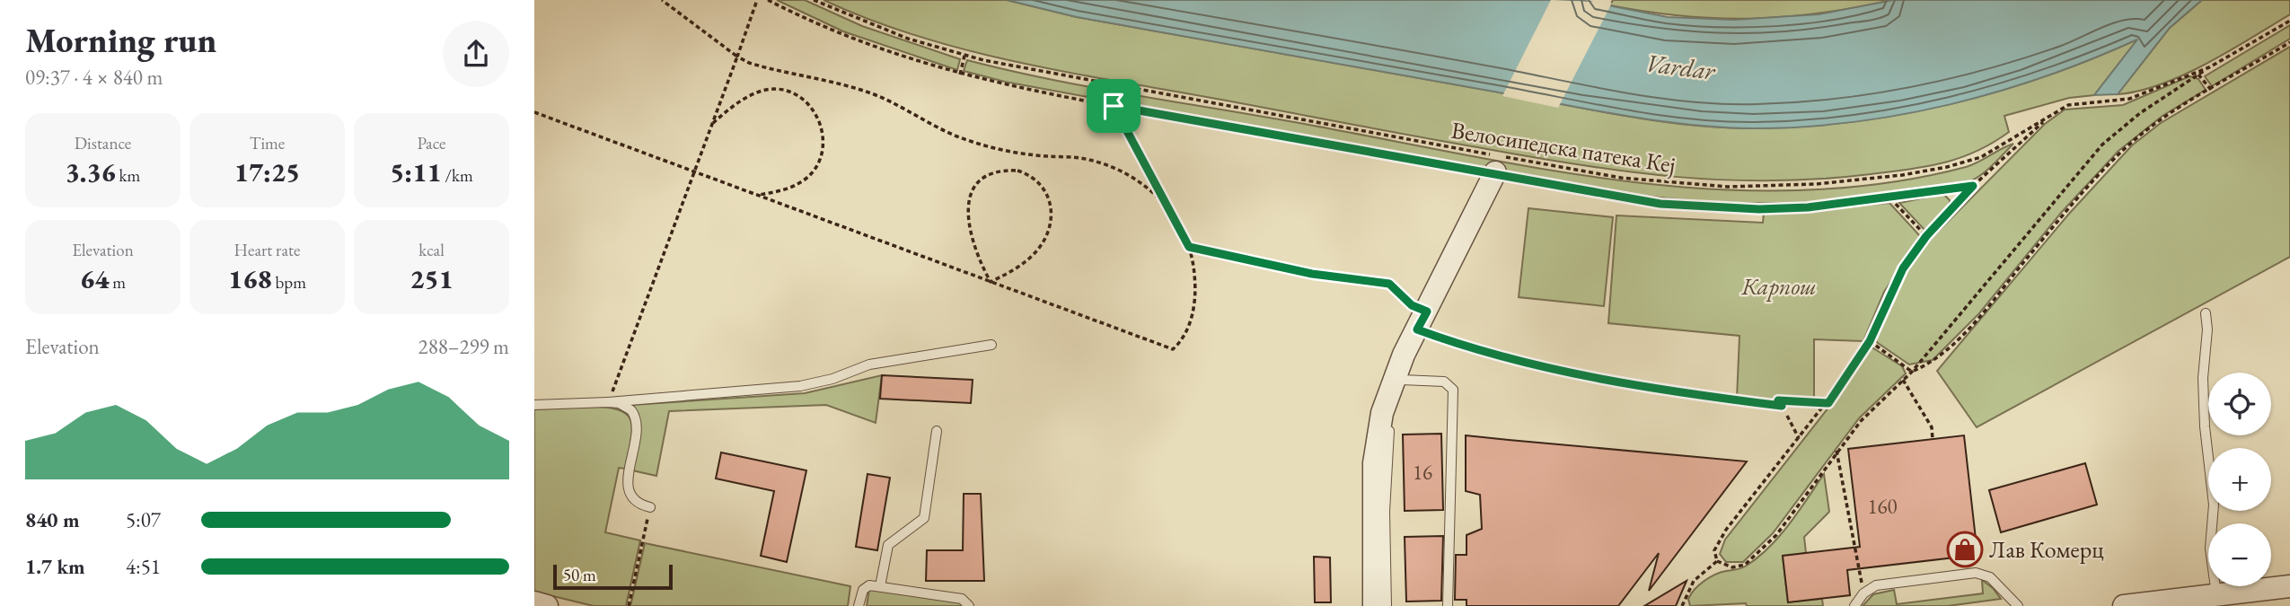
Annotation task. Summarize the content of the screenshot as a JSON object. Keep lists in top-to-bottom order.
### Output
{
  "streets": {
    "path": ["Велосипедска патека Кеј"]
  },
  "water": ["Vardar"],
  "parks": ["Карпош"],
  "places": {
    "shop": ["Лав Комерц"]
  },
  "house_numbers": ["16", "160"],
  "scale_bar": "50 m",
  "page": {
    "heading": ["Morning run", "09:37 · 4 × 840 m"],
    "stats": [
      ["Distance", "3.36 km"],
      ["Time", "17:25"],
      ["Pace", "5:11 /km"],
      ["Elevation", "64 m"],
      ["Heart rate", "168 bpm"],
      ["kcal", "251"]
    ],
    "chart": ["Elevation", "288–299 m"],
    "map_buttons": ["+", "−"],
    "list": [
      {
        "name": "840 m",
        "note": "5:07"
      },
      {
        "name": "1.7 km",
        "note": "4:51"
      }
    ],
    "scale": "50 m"
  }
}
